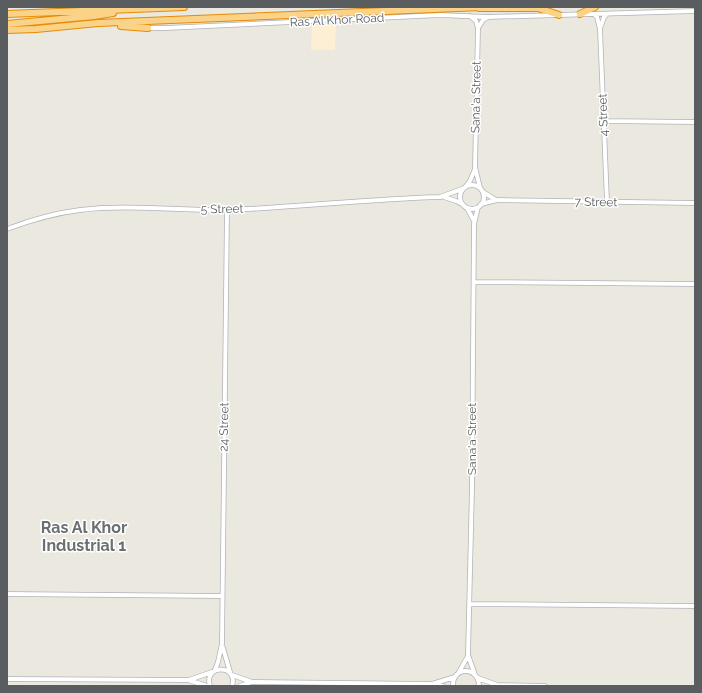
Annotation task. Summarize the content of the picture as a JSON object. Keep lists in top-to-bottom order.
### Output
{
  "streets": {
    "street": [
      "Ras Al Khor Road",
      "Sana'a Street",
      "4 Street",
      "7 Street",
      "5 Street",
      "24 Street"
    ]
  },
  "crossings": [
    ["Ras Al Khor Road", "4 Street"],
    ["Sana'a Street", "7 Street"],
    ["Sana'a Street", "5 Street"],
    ["4 Street", "7 Street"],
    ["7 Street", "5 Street"],
    ["5 Street", "24 Street"]
  ],
  "districts": ["Ras Al Khor Industrial 1"]
}
